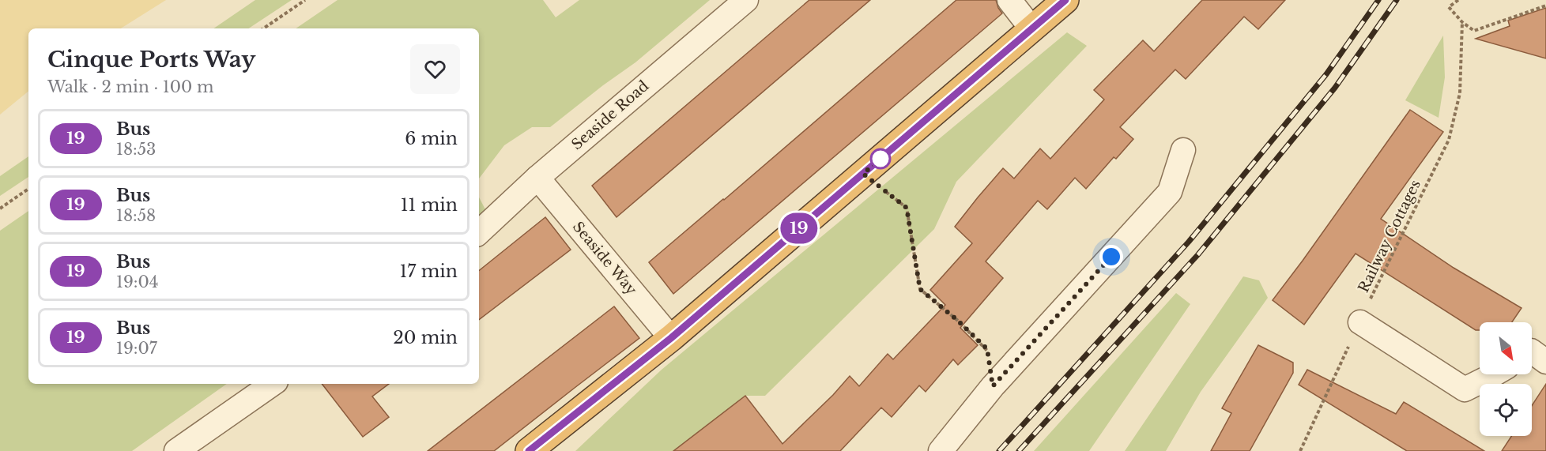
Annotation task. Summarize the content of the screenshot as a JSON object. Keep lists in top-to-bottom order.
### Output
{
  "streets": {
    "street": ["Seaside Road", "Seaside Way"],
    "path": ["Railway Cottages"]
  },
  "crossings": [
    ["Seaside Road", "Seaside Way"]
  ],
  "lines": ["bus line 19"],
  "north": "bottom right",
  "page": {
    "on_map": "19",
    "heading": ["Cinque Ports Way", "Walk · 2 min · 100 m"],
    "list": [
      {
        "mark": "19",
        "name": "Bus",
        "note": "18:53",
        "value": "6 min"
      },
      {
        "mark": "19",
        "name": "Bus",
        "note": "18:58",
        "value": "11 min"
      },
      {
        "mark": "19",
        "name": "Bus",
        "note": "19:04",
        "value": "17 min"
      },
      {
        "mark": "19",
        "name": "Bus",
        "note": "19:07",
        "value": "20 min"
      }
    ]
  }
}
